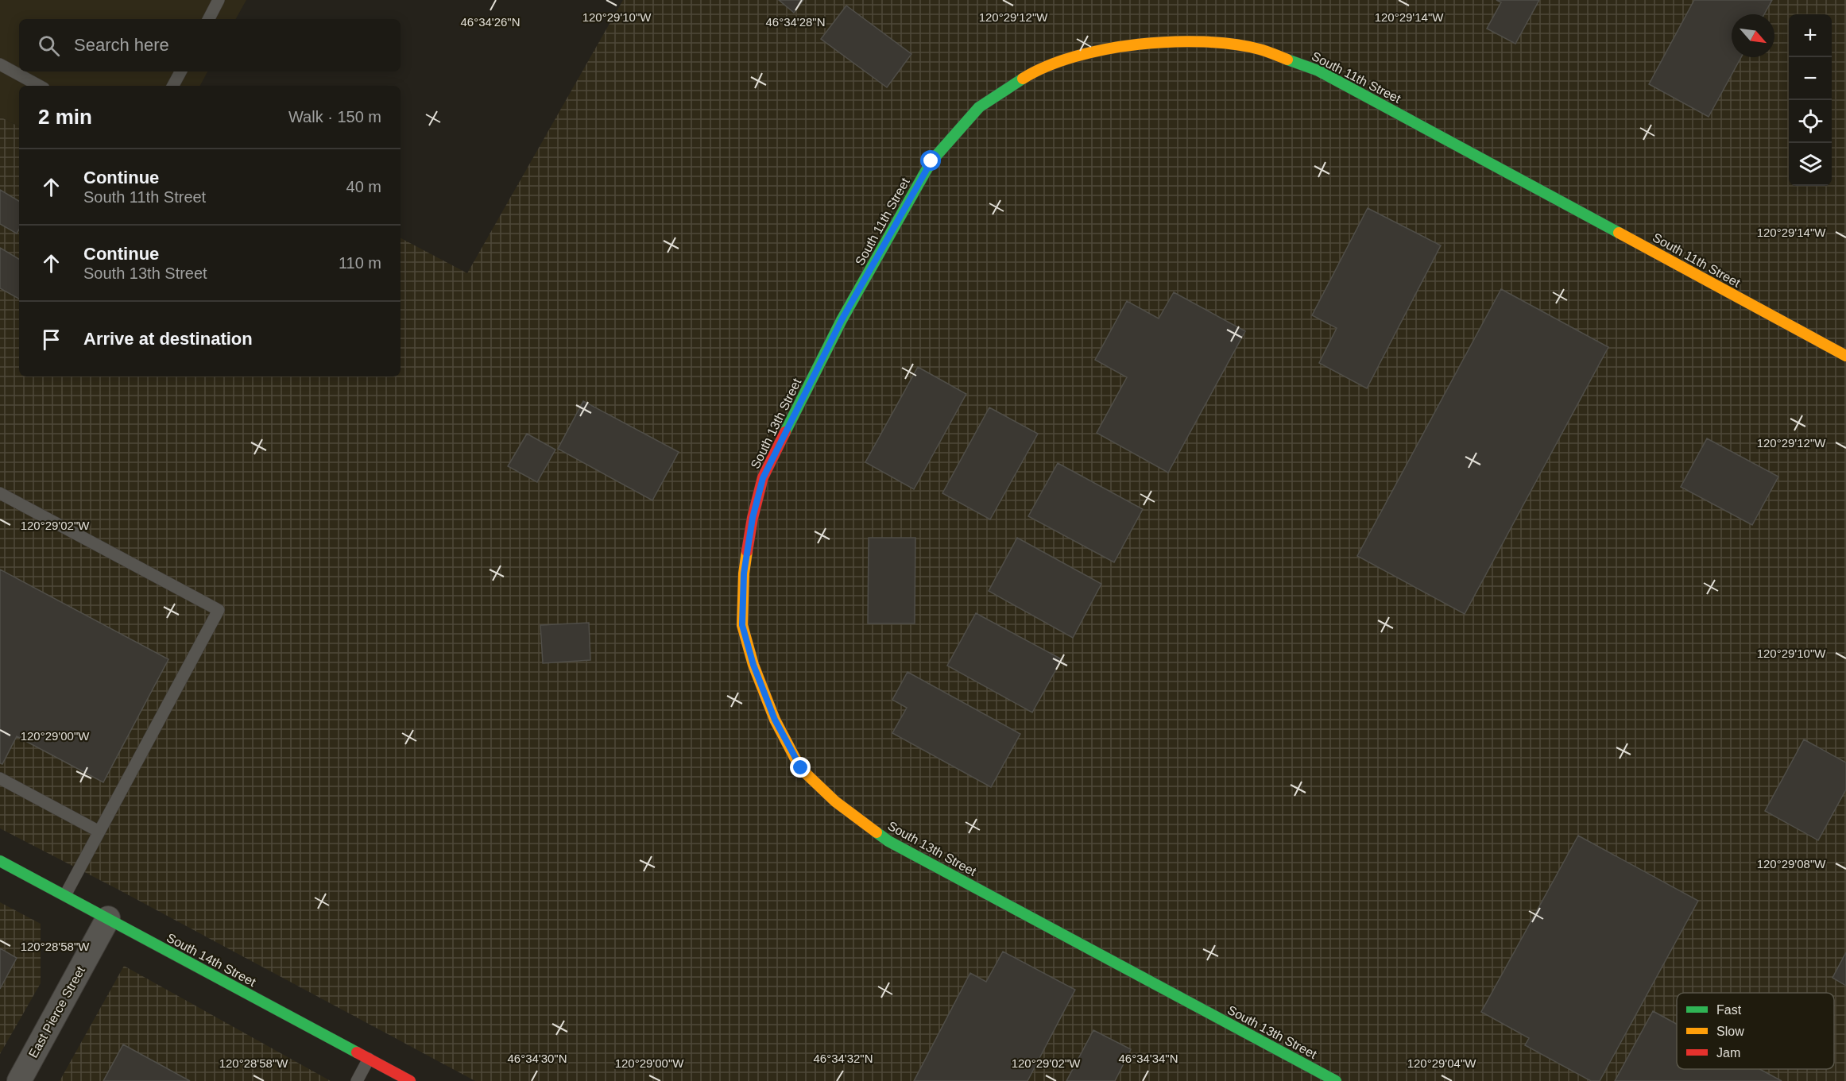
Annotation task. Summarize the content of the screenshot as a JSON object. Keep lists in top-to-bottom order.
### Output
{
  "streets": {
    "street": [
      "South 11th Street",
      "South 13th Street",
      "South 14th Street",
      "East Pierce Street"
    ]
  },
  "crossings": [
    ["South 11th Street", "South 13th Street"],
    ["South 14th Street", "East Pierce Street"]
  ],
  "legend": ["Fast", "Slow", "Jam"],
  "north": "bottom right",
  "page": {
    "map_buttons": ["+", "−"],
    "search": "Search here",
    "heading": ["2 min", "Walk · 150 m"],
    "list": [
      ["Continue", "South 11th Street", "40 m"],
      ["Continue", "South 13th Street", "110 m"],
      "Arrive at destination"
    ]
  },
  "coordinates": [
    "120°29'12\"W",
    "120°29'10\"W",
    "120°29'14\"W",
    "46°34'26\"N",
    "46°34'28\"N",
    "120°29'02\"W",
    "120°29'00\"W",
    "120°29'08\"W",
    "120°28'58\"W",
    "46°34'30\"N",
    "46°34'32\"N",
    "46°34'34\"N",
    "120°29'04\"W"
  ]
}
